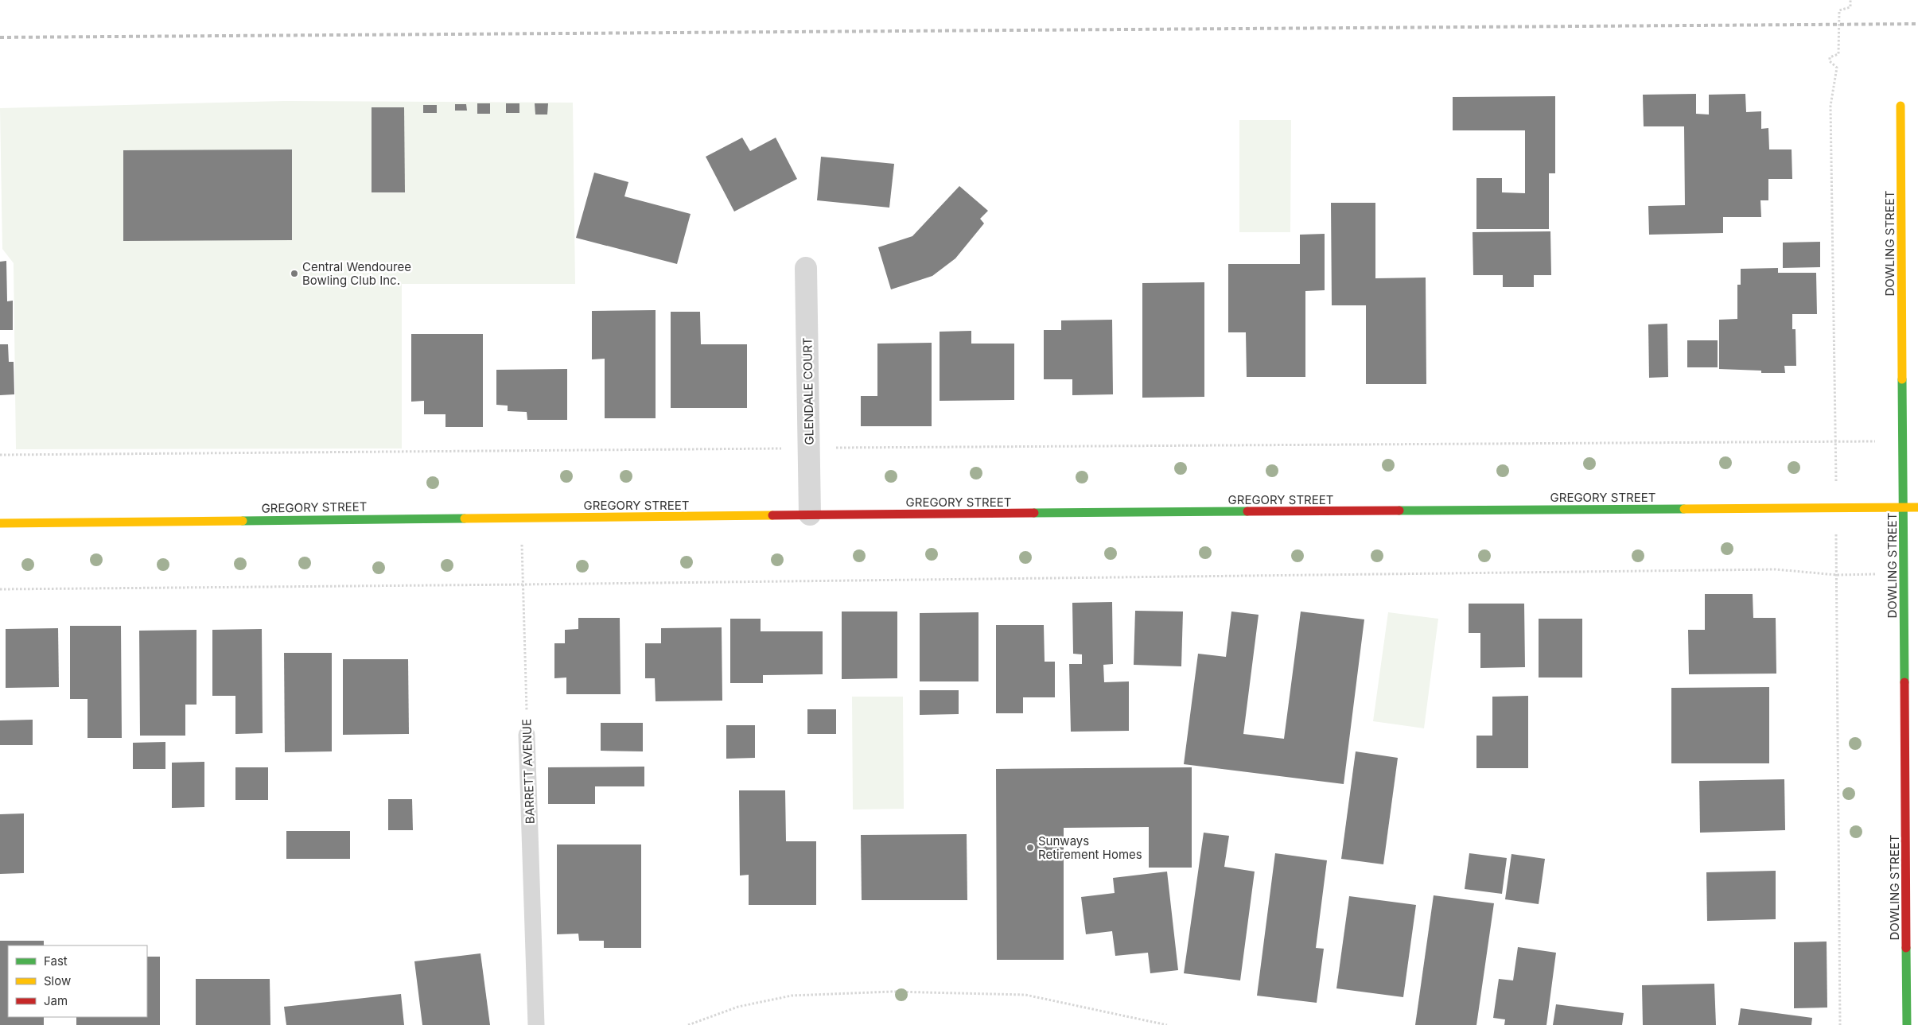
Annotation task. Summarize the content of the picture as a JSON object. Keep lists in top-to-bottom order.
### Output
{
  "streets": {
    "street": ["DOWLING STREET", "GLENDALE COURT", "GREGORY STREET"],
    "lane": ["BARRETT AVENUE"]
  },
  "crossings": [
    ["DOWLING STREET", "GREGORY STREET"],
    ["GLENDALE COURT", "GREGORY STREET"],
    ["GREGORY STREET", "BARRETT AVENUE"]
  ],
  "places": ["Central Wendouree Bowling Club Inc.", "Sunways Retirement Homes"],
  "legend": ["Fast", "Slow", "Jam"]
}
